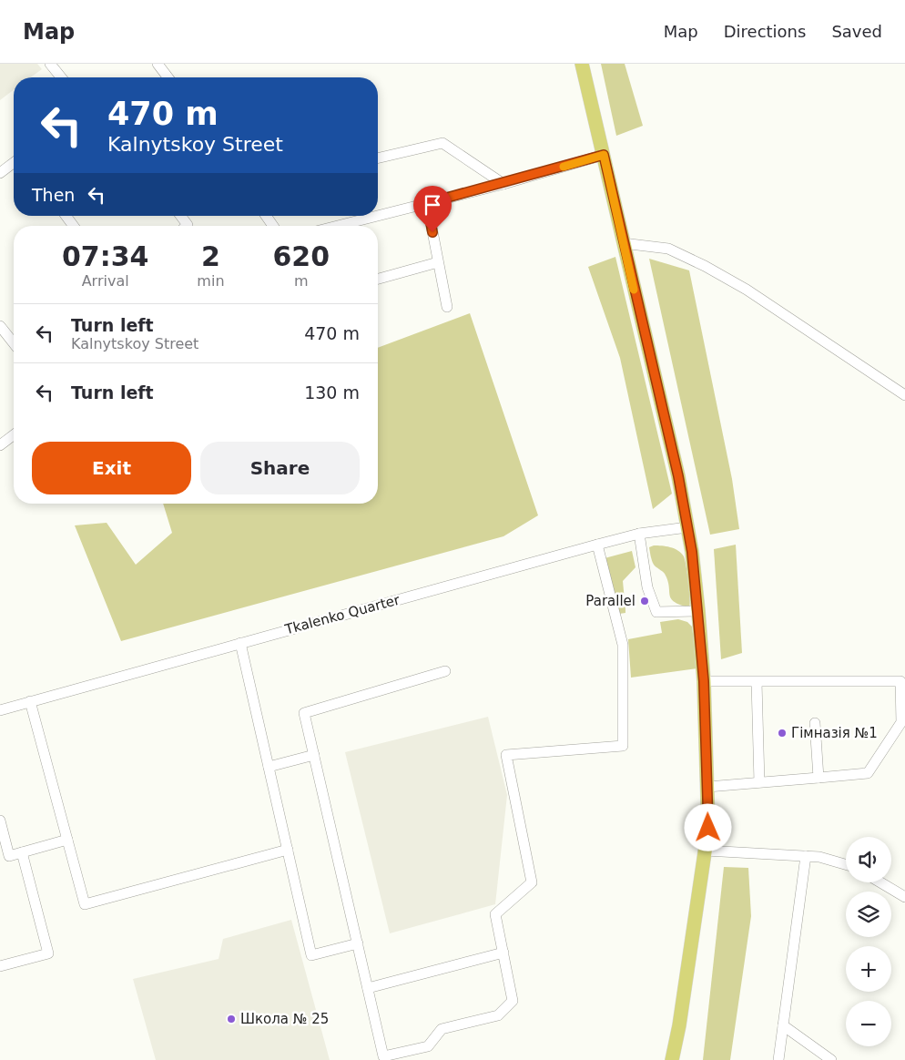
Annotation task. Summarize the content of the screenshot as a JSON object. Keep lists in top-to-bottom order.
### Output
{
  "streets": {
    "street": ["Tkalenko Quarter"]
  },
  "places": ["Parallel", "Гімназія №1", "Школа № 25"],
  "page": {
    "header": "Map",
    "nav": ["Map", "Directions", "Saved"],
    "turn": ["470 m", "Kalnytskoy Street"],
    "then": "Then",
    "eta": [
      "07:34",
      "Arrival",
      "2",
      "min",
      "620",
      "m"
    ],
    "list": [
      {
        "name": "Turn left",
        "note": "Kalnytskoy Street",
        "value": "470 m"
      },
      {
        "name": "Turn left",
        "value": "130 m"
      }
    ],
    "buttons": ["Exit", "Share"],
    "map_buttons": ["+", "−"]
  }
}
